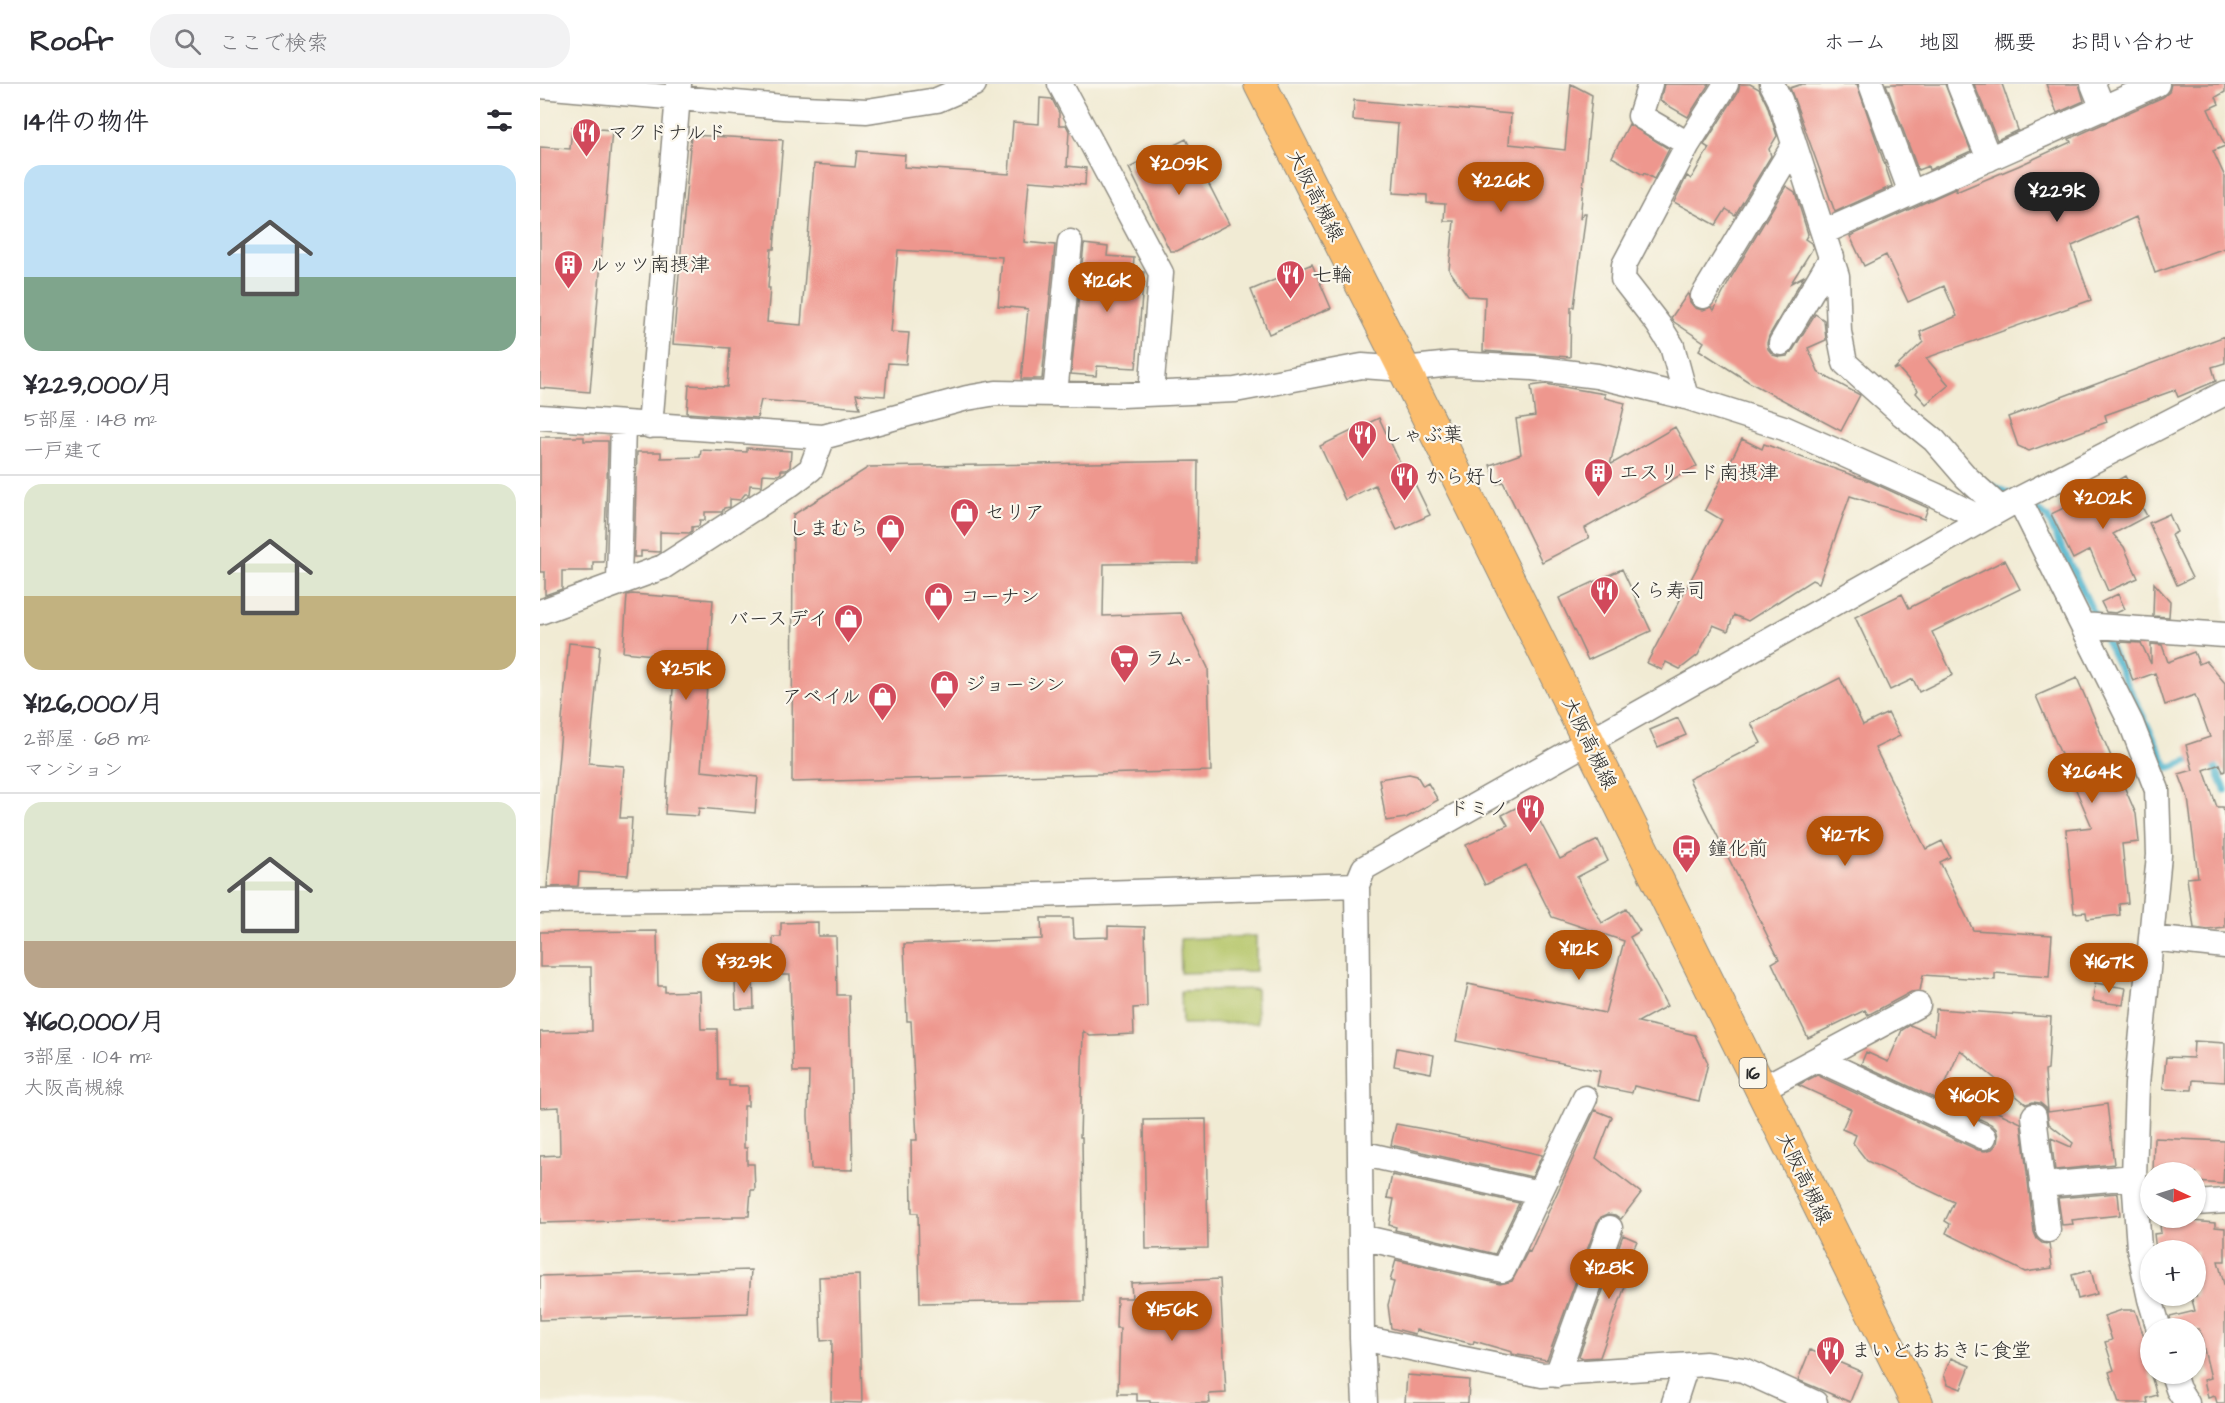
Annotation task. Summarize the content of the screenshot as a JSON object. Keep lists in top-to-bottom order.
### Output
{
  "streets": {
    "main road": ["大阪高槻線", "16"]
  },
  "places": {
    "restaurant": [
      "マクドナルド",
      "七輪",
      "しゃぶ葉",
      "から好し",
      "くら寿司",
      "ドミノ",
      "まいどおおきに食堂"
    ],
    "building": ["ルッツ南摂津", "エスリード南摂津"],
    "shop": [
      "セリア",
      "しまむら",
      "コーナン",
      "バースデイ",
      "ジョーシン",
      "アベイル"
    ],
    "supermarket": ["ラム−"],
    "bus stop": ["鐘化前"]
  },
  "north": "right",
  "page": {
    "header": "Roofr",
    "search": "ここで検索",
    "nav": [
      "ホーム",
      "地図",
      "概要",
      "お問い合わせ"
    ],
    "heading": "14件の物件",
    "price": [
      "¥209K",
      "¥226K",
      "¥229K",
      "¥126K",
      "¥202K",
      "¥251K",
      "¥264K",
      "¥127K",
      "¥112K",
      "¥329K",
      "¥167K",
      "¥160K",
      "¥128K",
      "¥156K"
    ],
    "list": [
      {
        "name": "¥229,000/月",
        "note": "5部屋 · 148 m² · 一戸建て"
      },
      {
        "name": "¥126,000/月",
        "note": "2部屋 · 68 m² · マンション"
      },
      {
        "name": "¥160,000/月",
        "note": "3部屋 · 104 m² · 大阪高槻線"
      }
    ],
    "map_buttons": ["+", "−"]
  }
}
